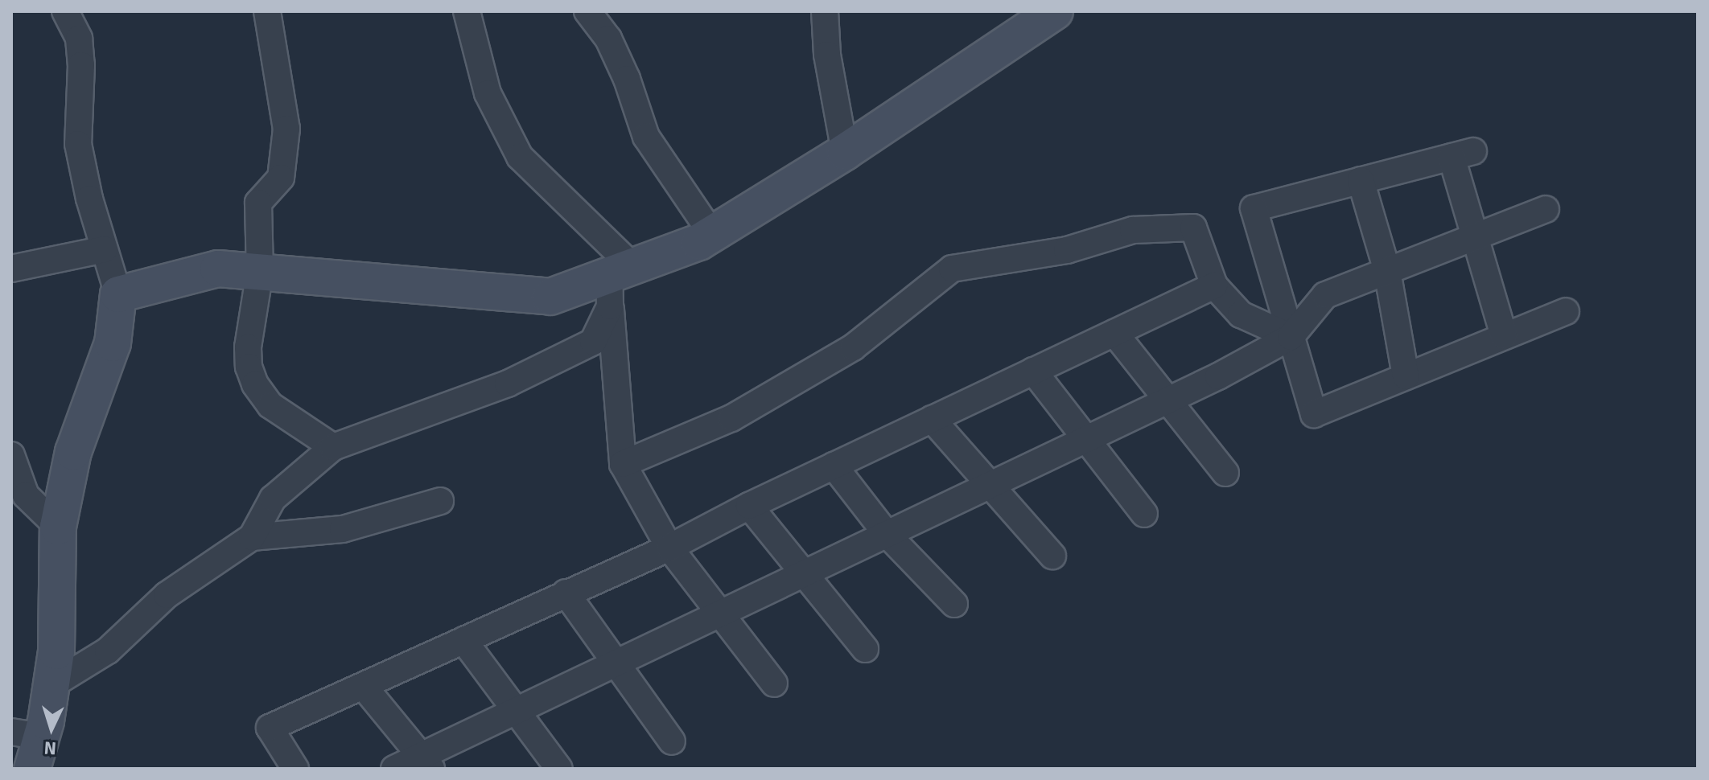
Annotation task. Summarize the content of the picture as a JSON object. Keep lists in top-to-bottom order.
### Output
{
  "north": "bottom"
}
